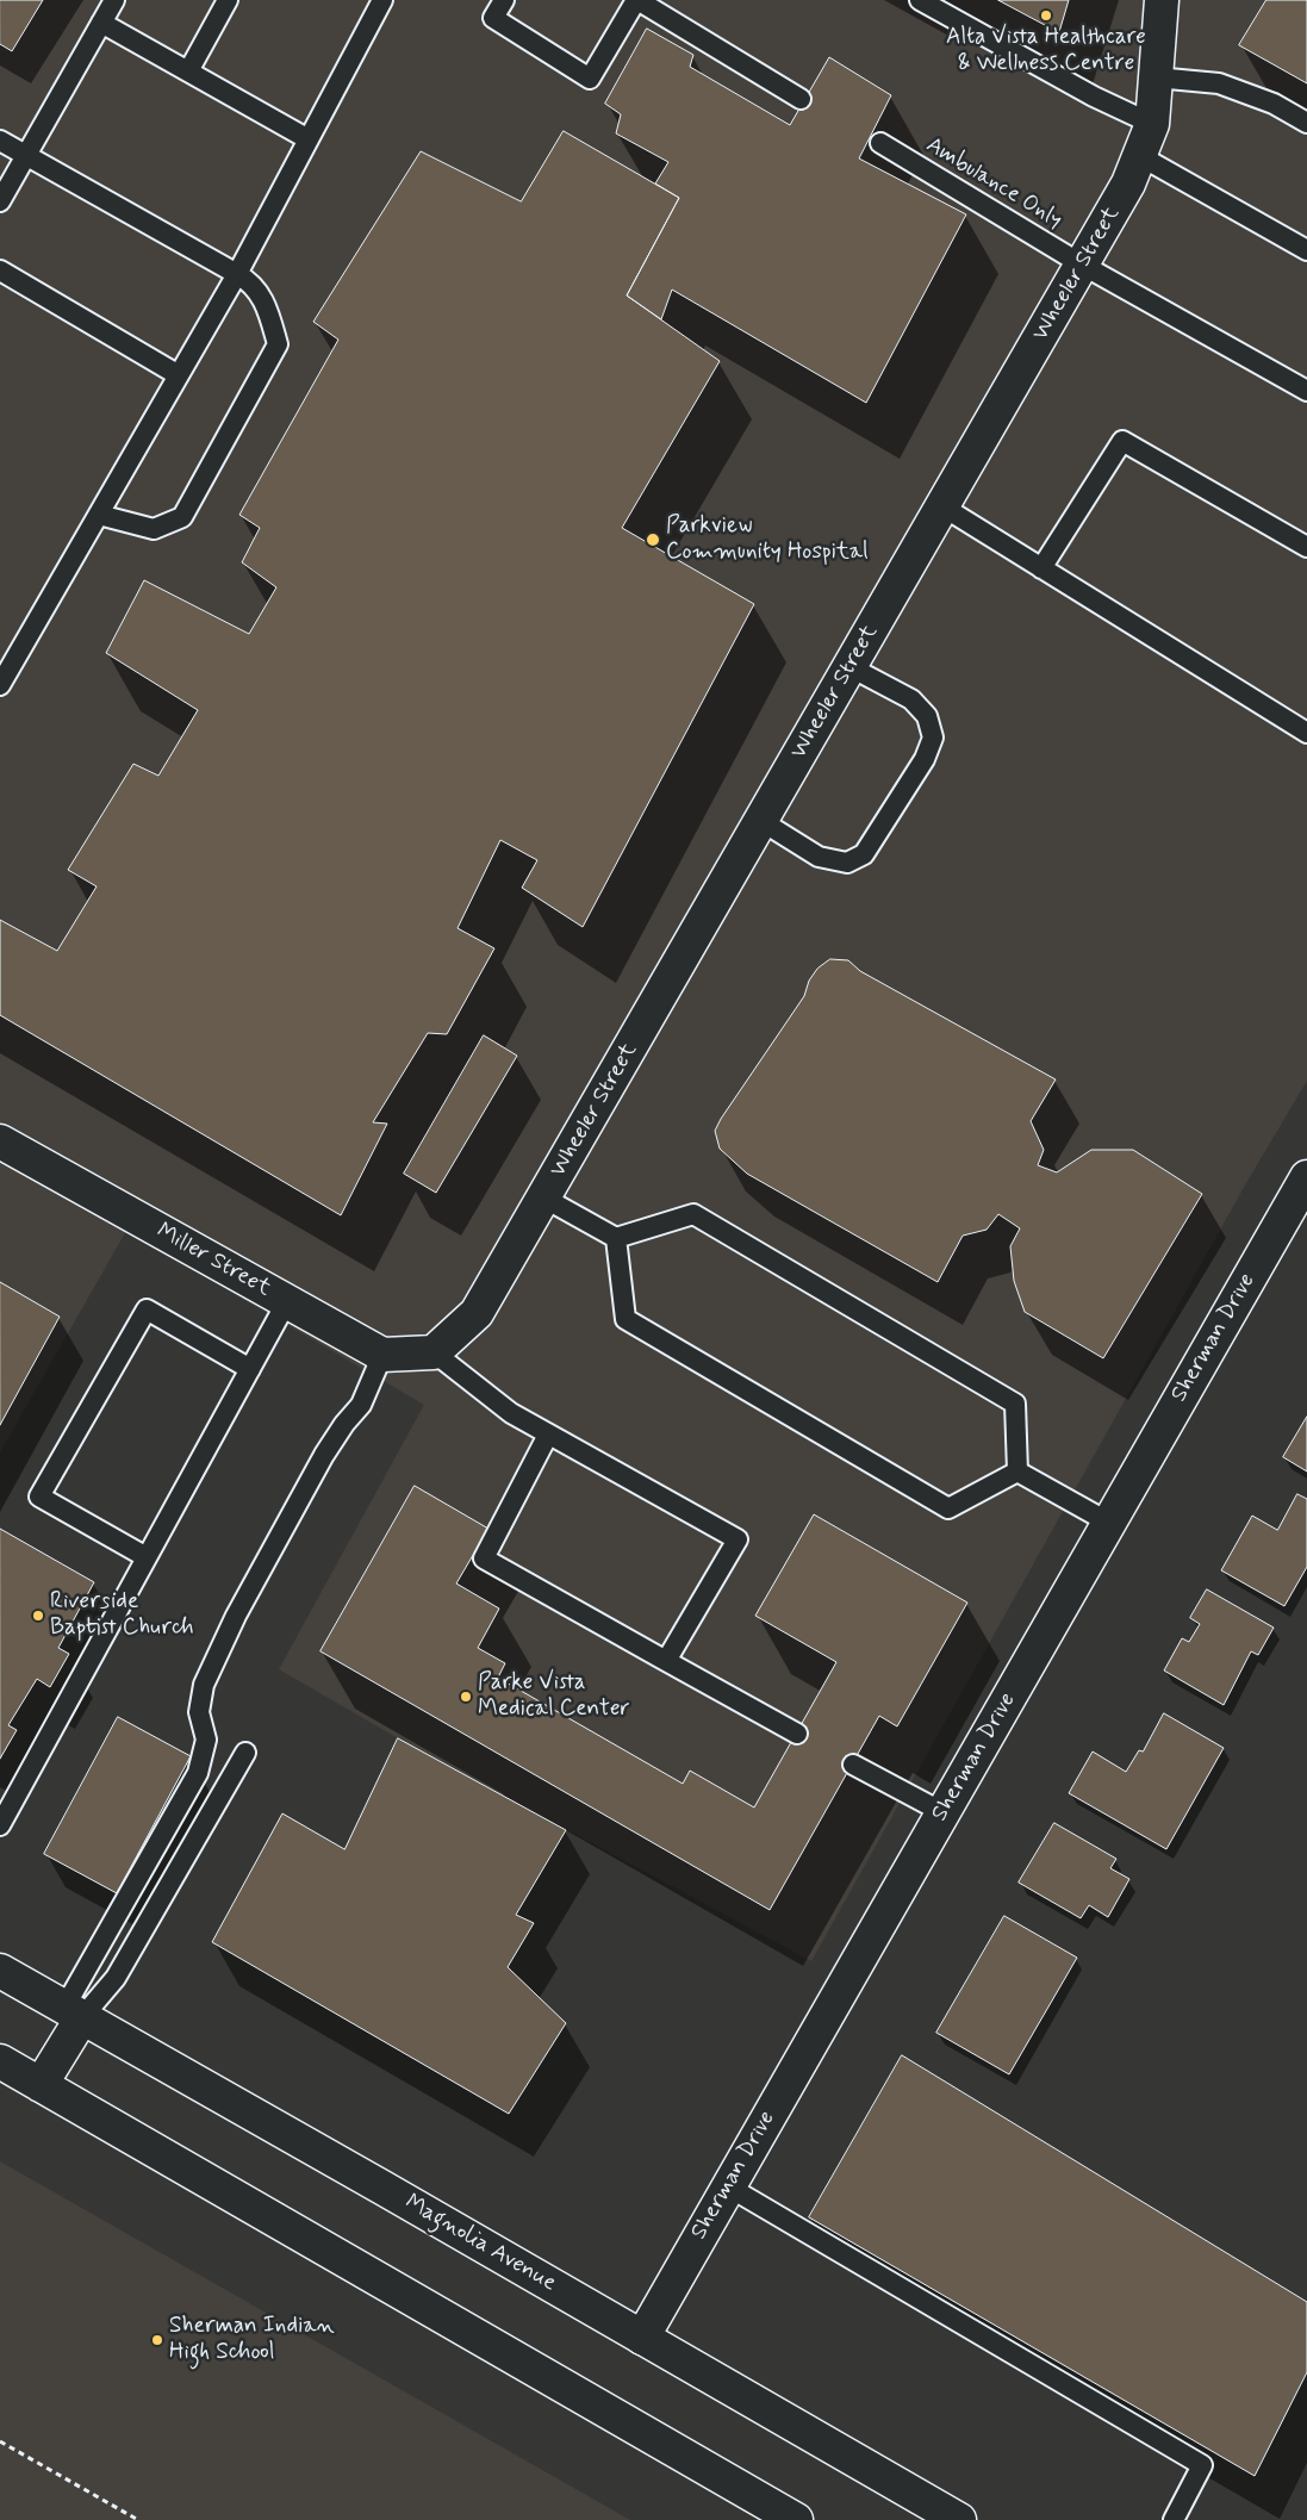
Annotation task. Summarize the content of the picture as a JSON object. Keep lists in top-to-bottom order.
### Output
{
  "streets": {
    "street": [
      "Wheeler Street",
      "Miller Street",
      "Sherman Drive",
      "Magnolia Avenue"
    ],
    "lane": ["Ambulance Only"]
  },
  "crossings": [
    ["Ambulance Only", "Wheeler Street"],
    ["Sherman Drive", "Magnolia Avenue"]
  ],
  "places": [
    "Alta Vista Healthcare & Wellness Centre",
    "Parkview Community Hospital",
    "Riverside Baptist Church",
    "Parke Vista Medical Center",
    "Sherman Indian High School"
  ]
}
